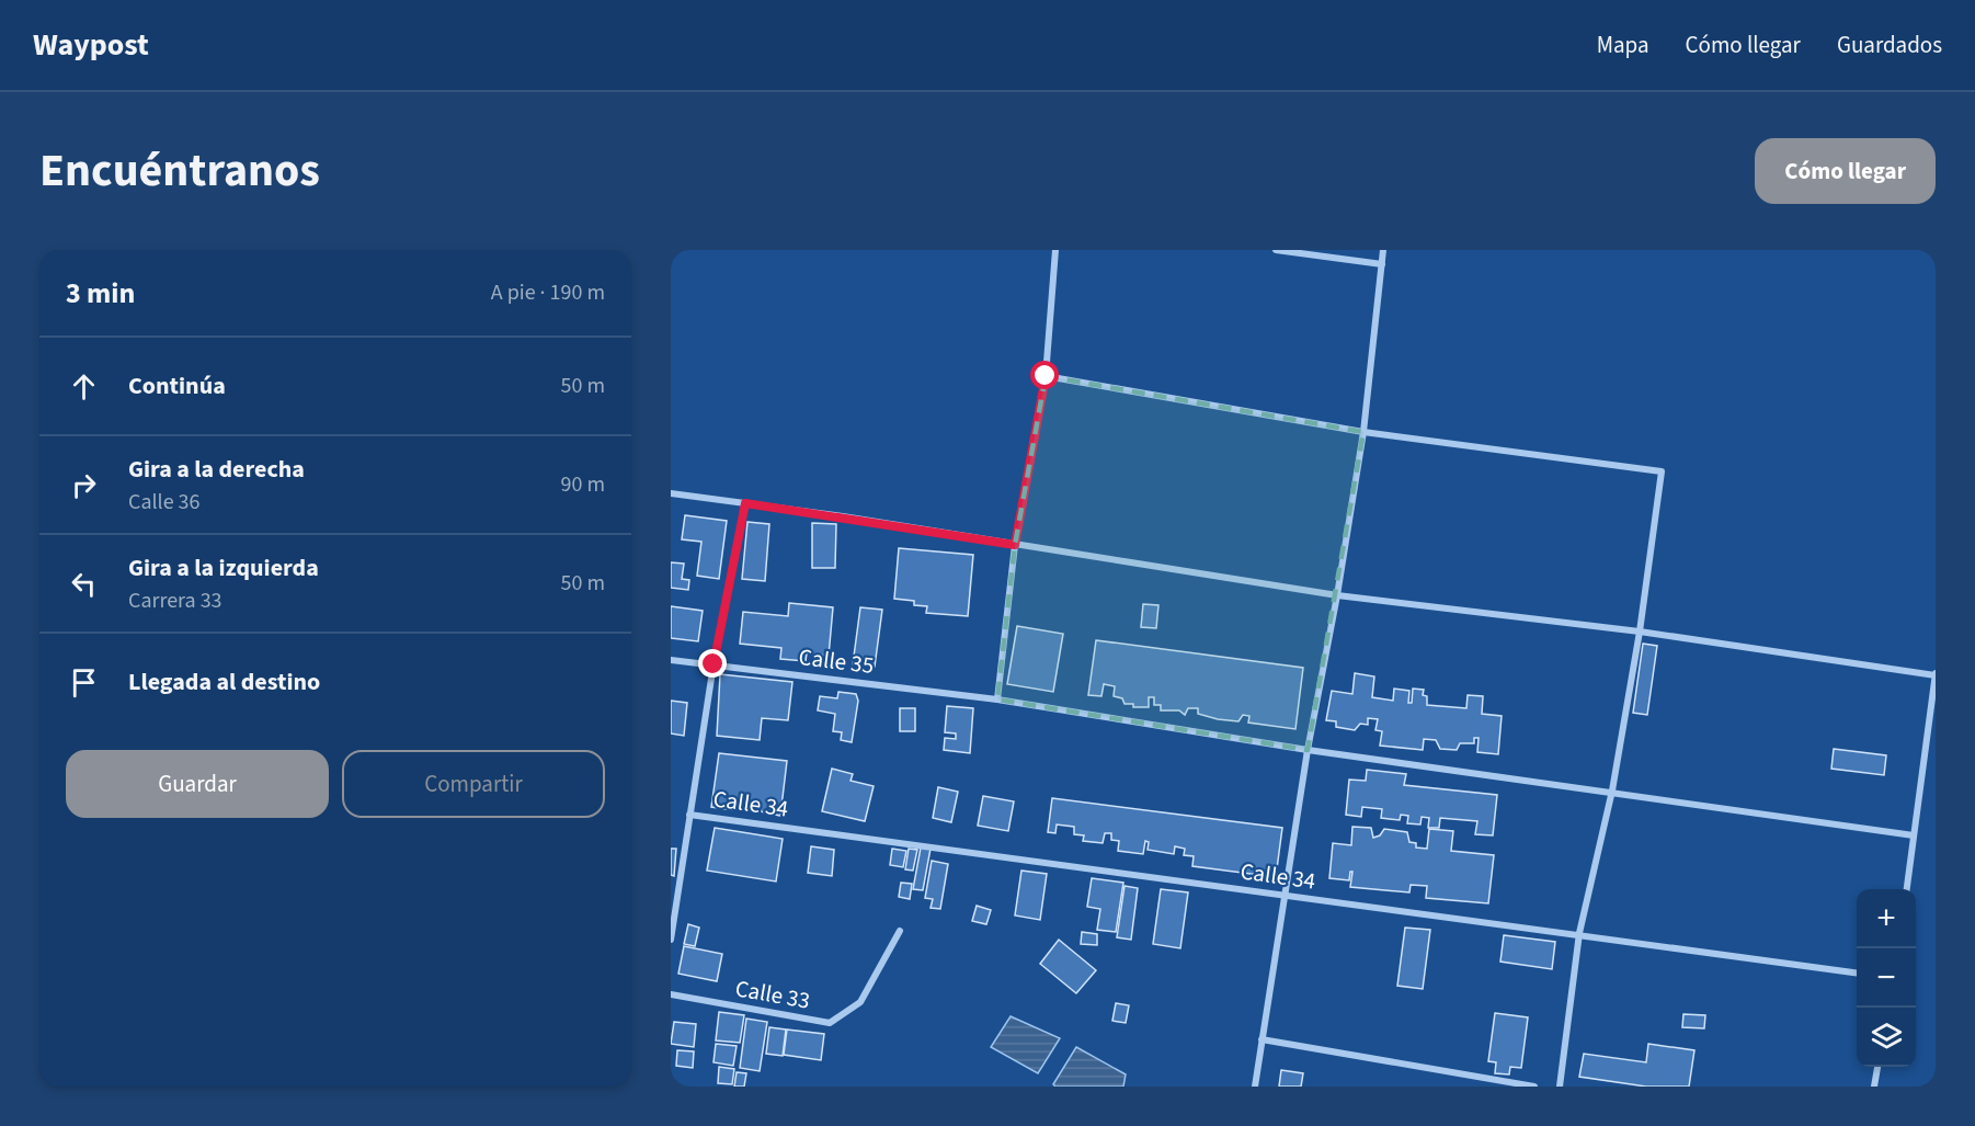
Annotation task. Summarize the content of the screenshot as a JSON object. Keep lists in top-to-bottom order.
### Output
{
  "streets": {
    "street": ["Calle 35", "Calle 34", "Calle 33"]
  },
  "page": {
    "header": "Waypost",
    "nav": ["Mapa", "Cómo llegar", "Guardados"],
    "title": "Encuéntranos",
    "buttons": [
      "Cómo llegar",
      ["Guardar", "Compartir"]
    ],
    "heading": ["3 min", "A pie · 190 m"],
    "list": [
      ["Continúa", "50 m"],
      ["Gira a la derecha", "Calle 36", "90 m"],
      ["Gira a la izquierda", "Carrera 33", "50 m"],
      "Llegada al destino"
    ],
    "map_buttons": ["+", "−"]
  }
}
